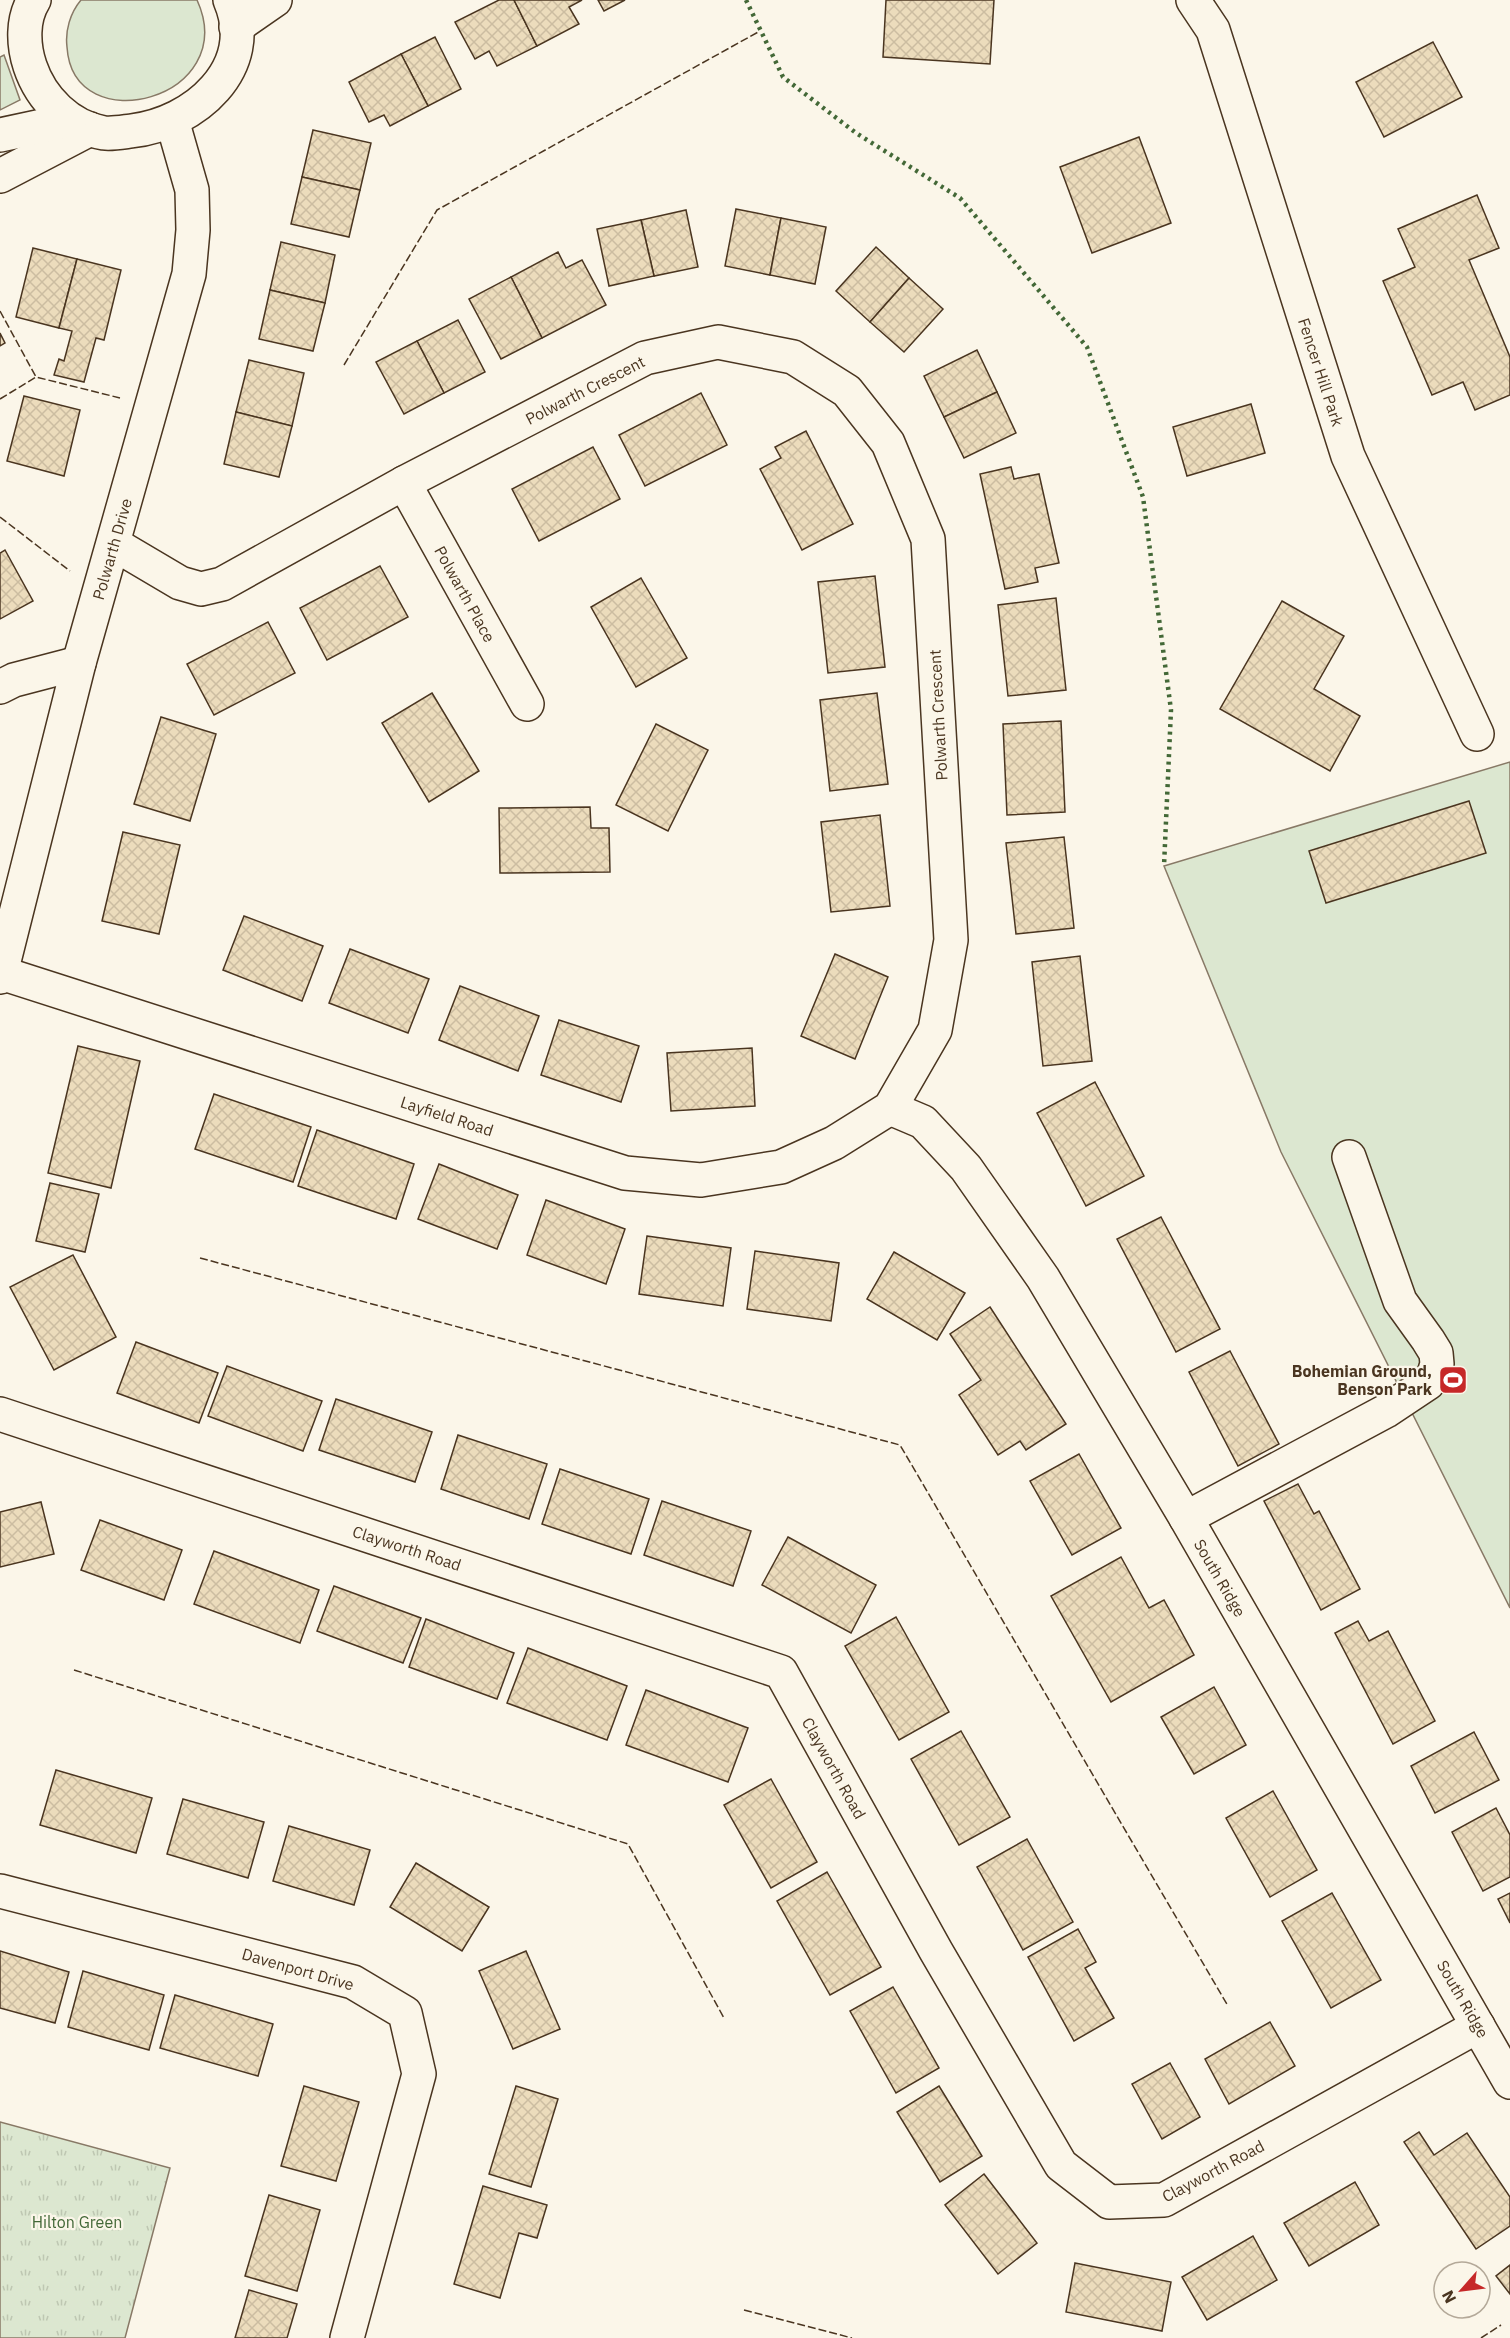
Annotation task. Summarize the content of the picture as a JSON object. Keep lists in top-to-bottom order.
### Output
{
  "streets": {
    "street": [
      "Fencer Hill Park",
      "Polwarth Crescent",
      "Polwarth Drive",
      "Polwarth Place",
      "Layfield Road",
      "Clayworth Road",
      "South Ridge",
      "Davenport Drive"
    ]
  },
  "crossings": [
    ["Polwarth Crescent", "Polwarth Drive"],
    ["Polwarth Crescent", "Polwarth Place"],
    ["Polwarth Crescent", "Layfield Road"],
    ["Polwarth Crescent", "South Ridge"],
    ["Polwarth Drive", "Layfield Road"],
    ["Layfield Road", "South Ridge"],
    ["Clayworth Road", "South Ridge"]
  ],
  "parks": ["Hilton Green"],
  "places": {
    "sports": ["Bohemian Ground, Benson Park"]
  },
  "north": "bottom left"
}
